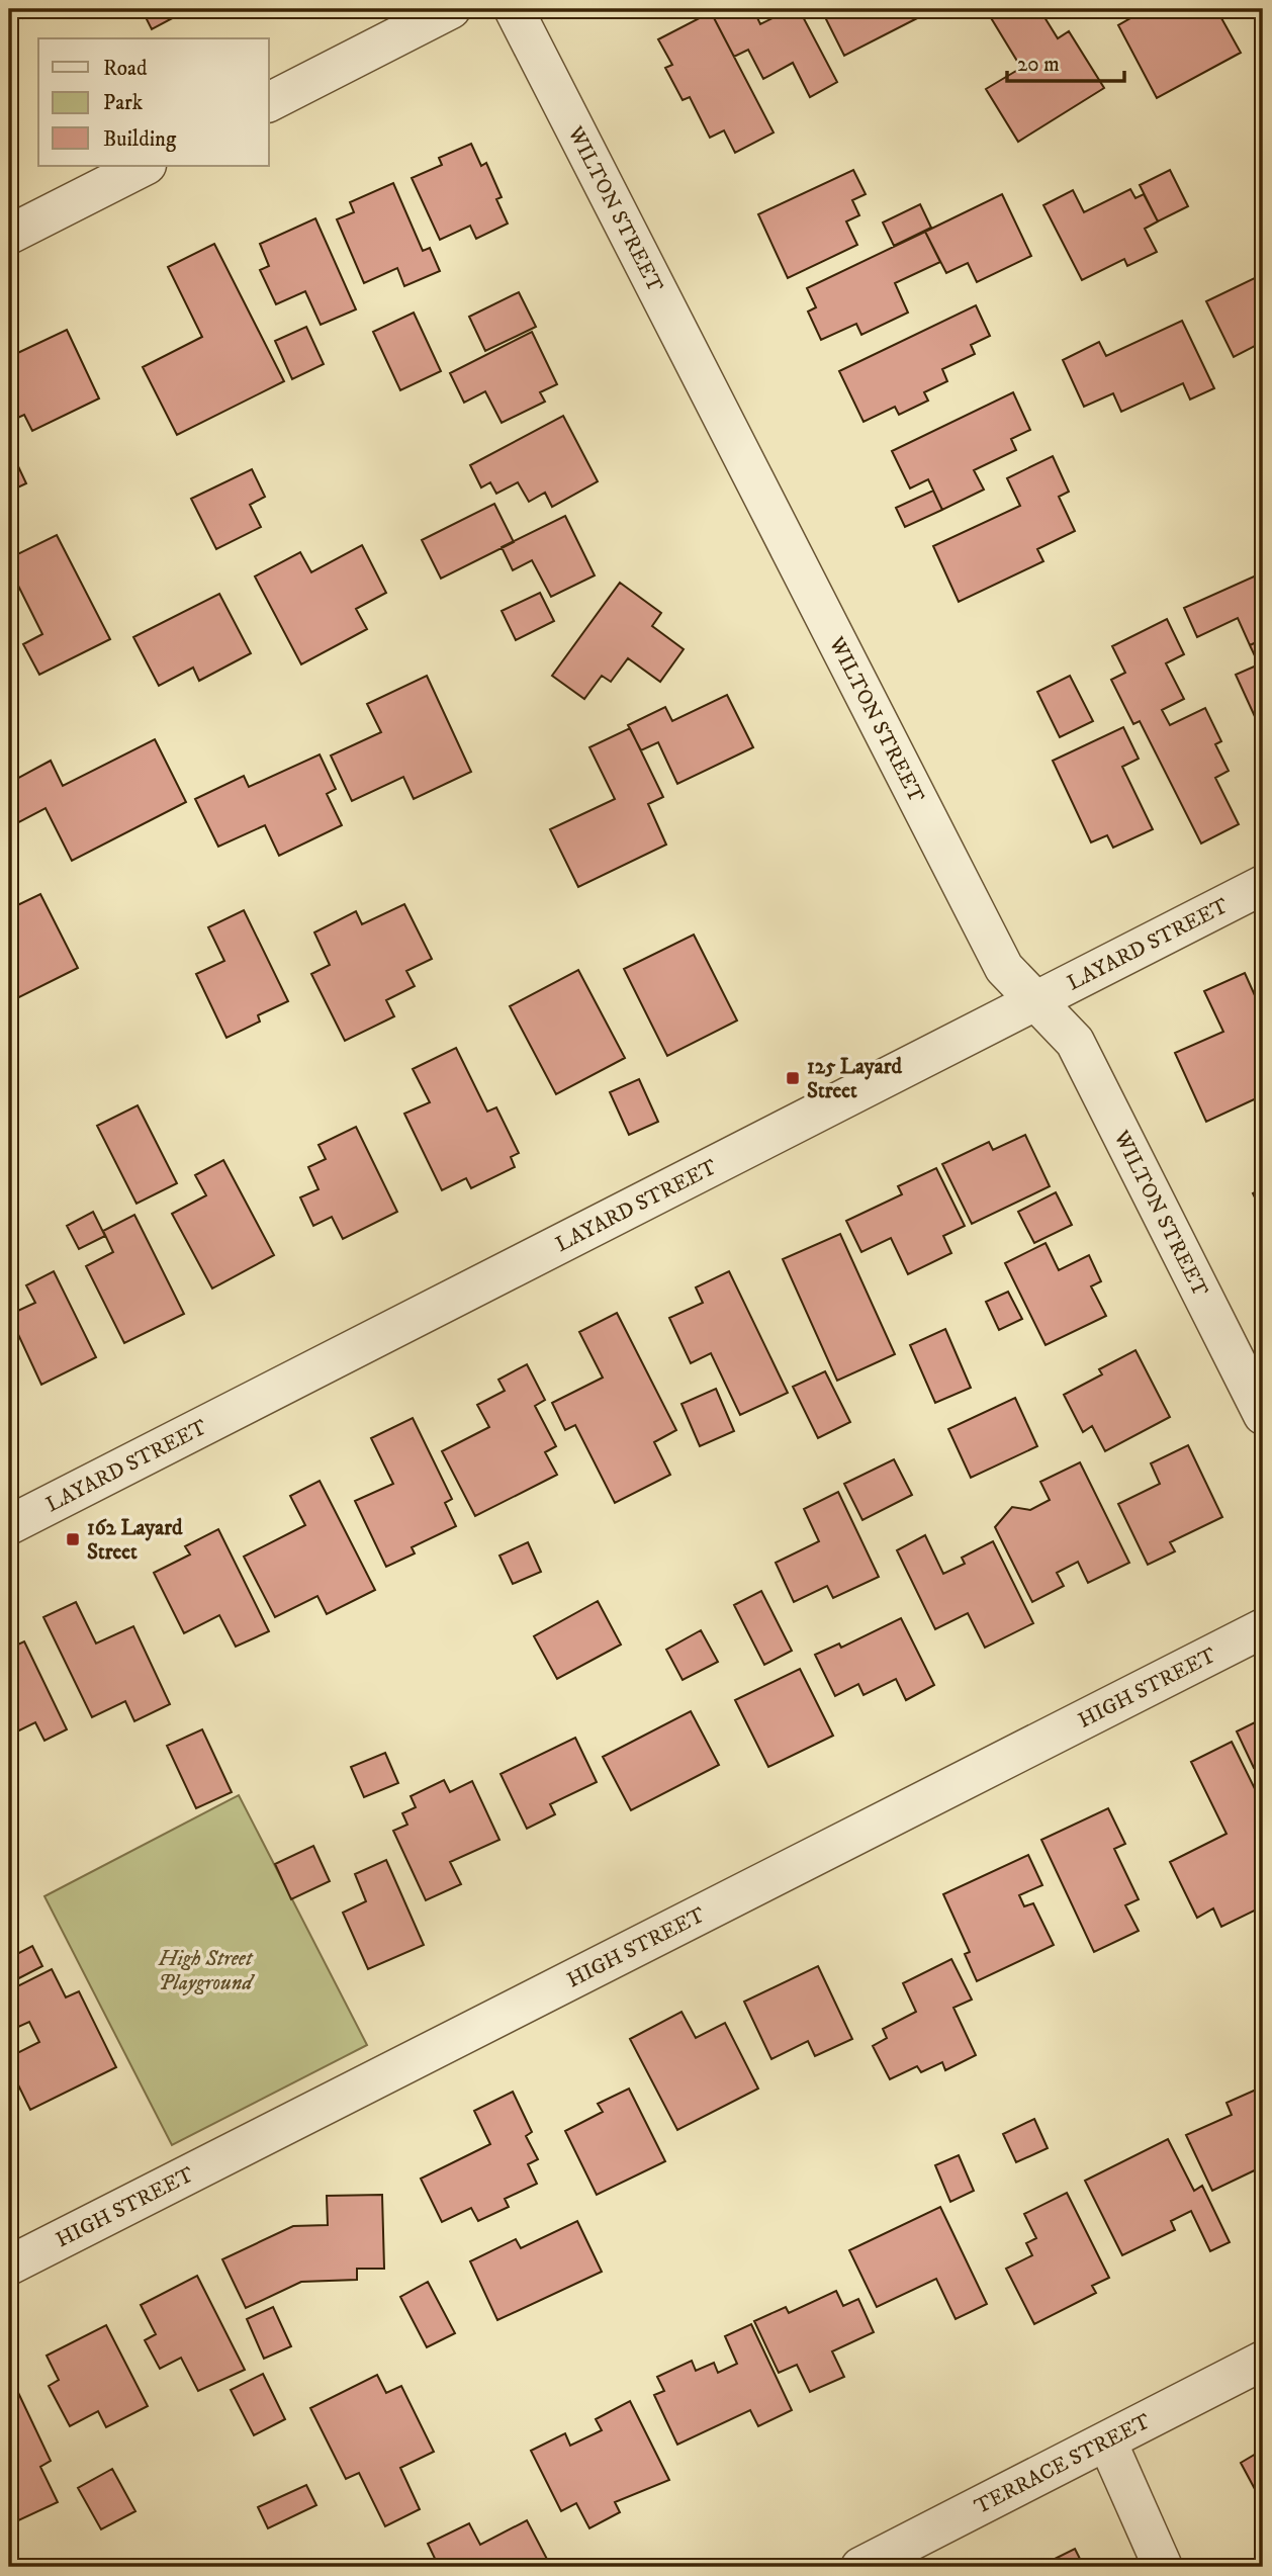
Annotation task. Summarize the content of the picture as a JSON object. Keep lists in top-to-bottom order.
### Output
{
  "streets": {
    "street": [
      "WILTON STREET",
      "LAYARD STREET",
      "HIGH STREET",
      "TERRACE STREET"
    ]
  },
  "crossings": [
    ["WILTON STREET", "LAYARD STREET"]
  ],
  "parks": ["High Street Playground"],
  "places": {
    "transit": ["125 Layard Street", "162 Layard Street"]
  },
  "legend": ["Road", "Park", "Building"],
  "scale_bar": "20 m"
}
